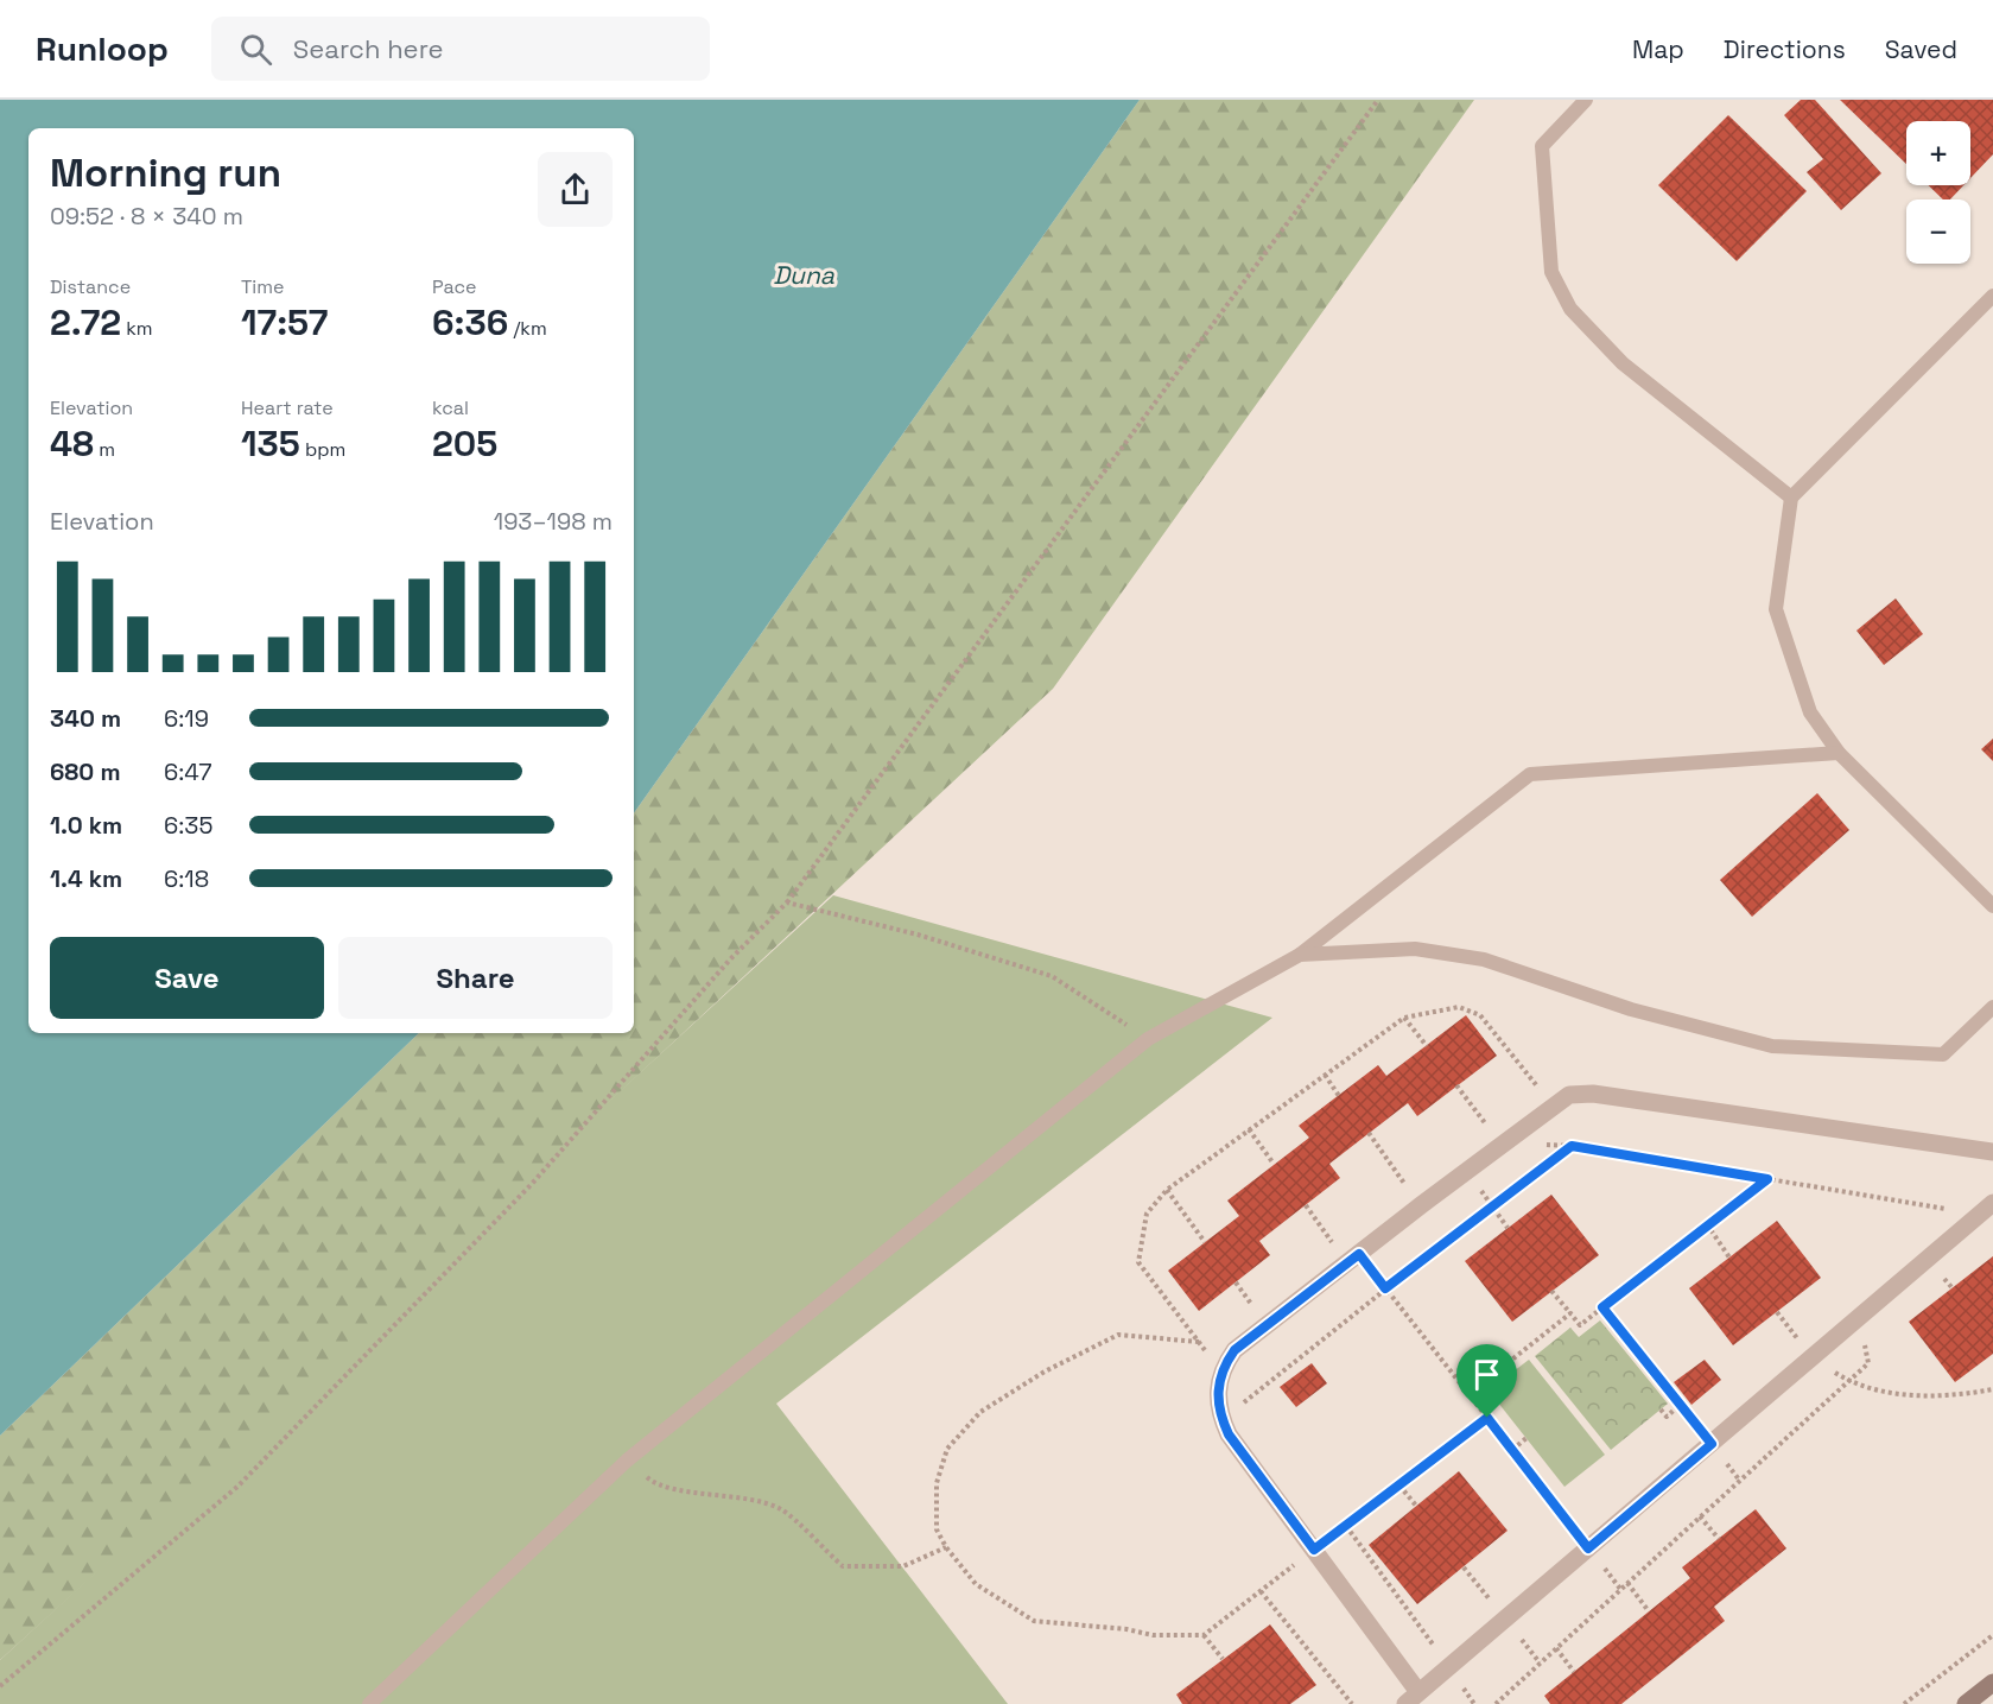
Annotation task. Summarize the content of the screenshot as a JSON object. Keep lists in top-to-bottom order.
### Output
{
  "water": ["Duna"],
  "page": {
    "header": "Runloop",
    "search": "Search here",
    "nav": ["Map", "Directions", "Saved"],
    "map_buttons": ["+", "−"],
    "heading": ["Morning run", "09:52 · 8 × 340 m"],
    "stats": [
      ["Distance", "2.72 km"],
      ["Time", "17:57"],
      ["Pace", "6:36 /km"],
      ["Elevation", "48 m"],
      ["Heart rate", "135 bpm"],
      ["kcal", "205"]
    ],
    "chart": ["Elevation", "193–198 m"],
    "list": [
      {
        "name": "340 m",
        "note": "6:19"
      },
      {
        "name": "680 m",
        "note": "6:47"
      },
      {
        "name": "1.0 km",
        "note": "6:35"
      },
      {
        "name": "1.4 km",
        "note": "6:18"
      }
    ],
    "buttons": ["Save", "Share"]
  }
}
